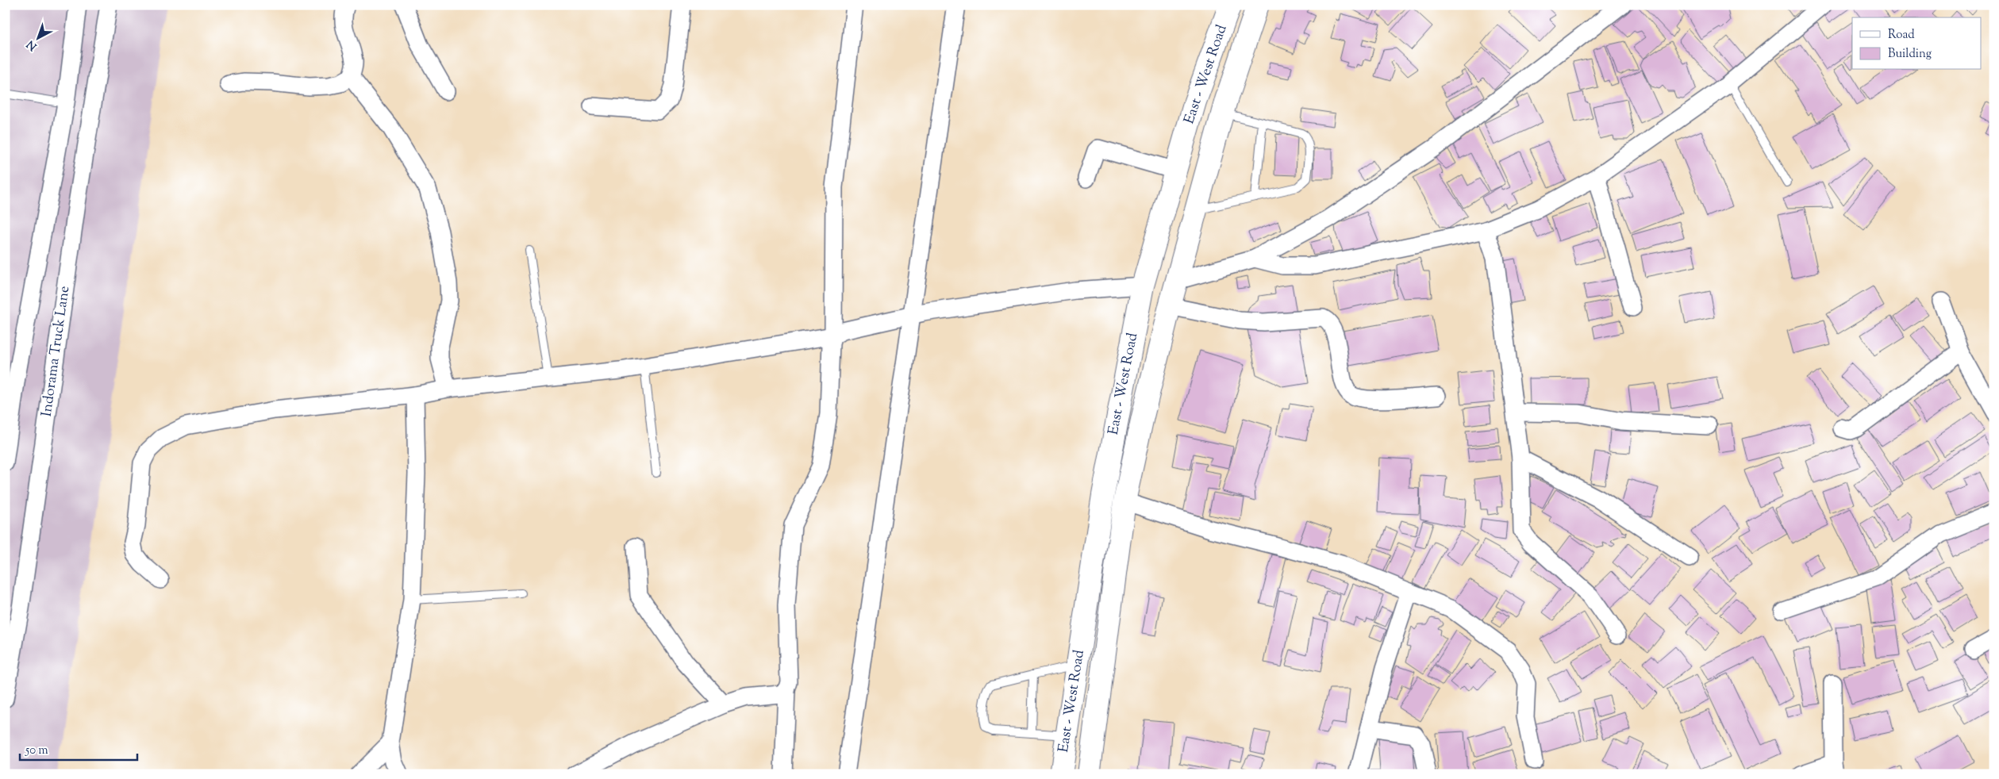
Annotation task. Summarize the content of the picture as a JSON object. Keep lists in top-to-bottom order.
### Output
{
  "streets": {
    "main road": ["East - West Road"],
    "street": ["Indorama Truck Lane"]
  },
  "legend": ["Road", "Building"],
  "scale_bar": "50 m",
  "north": "bottom left"
}
